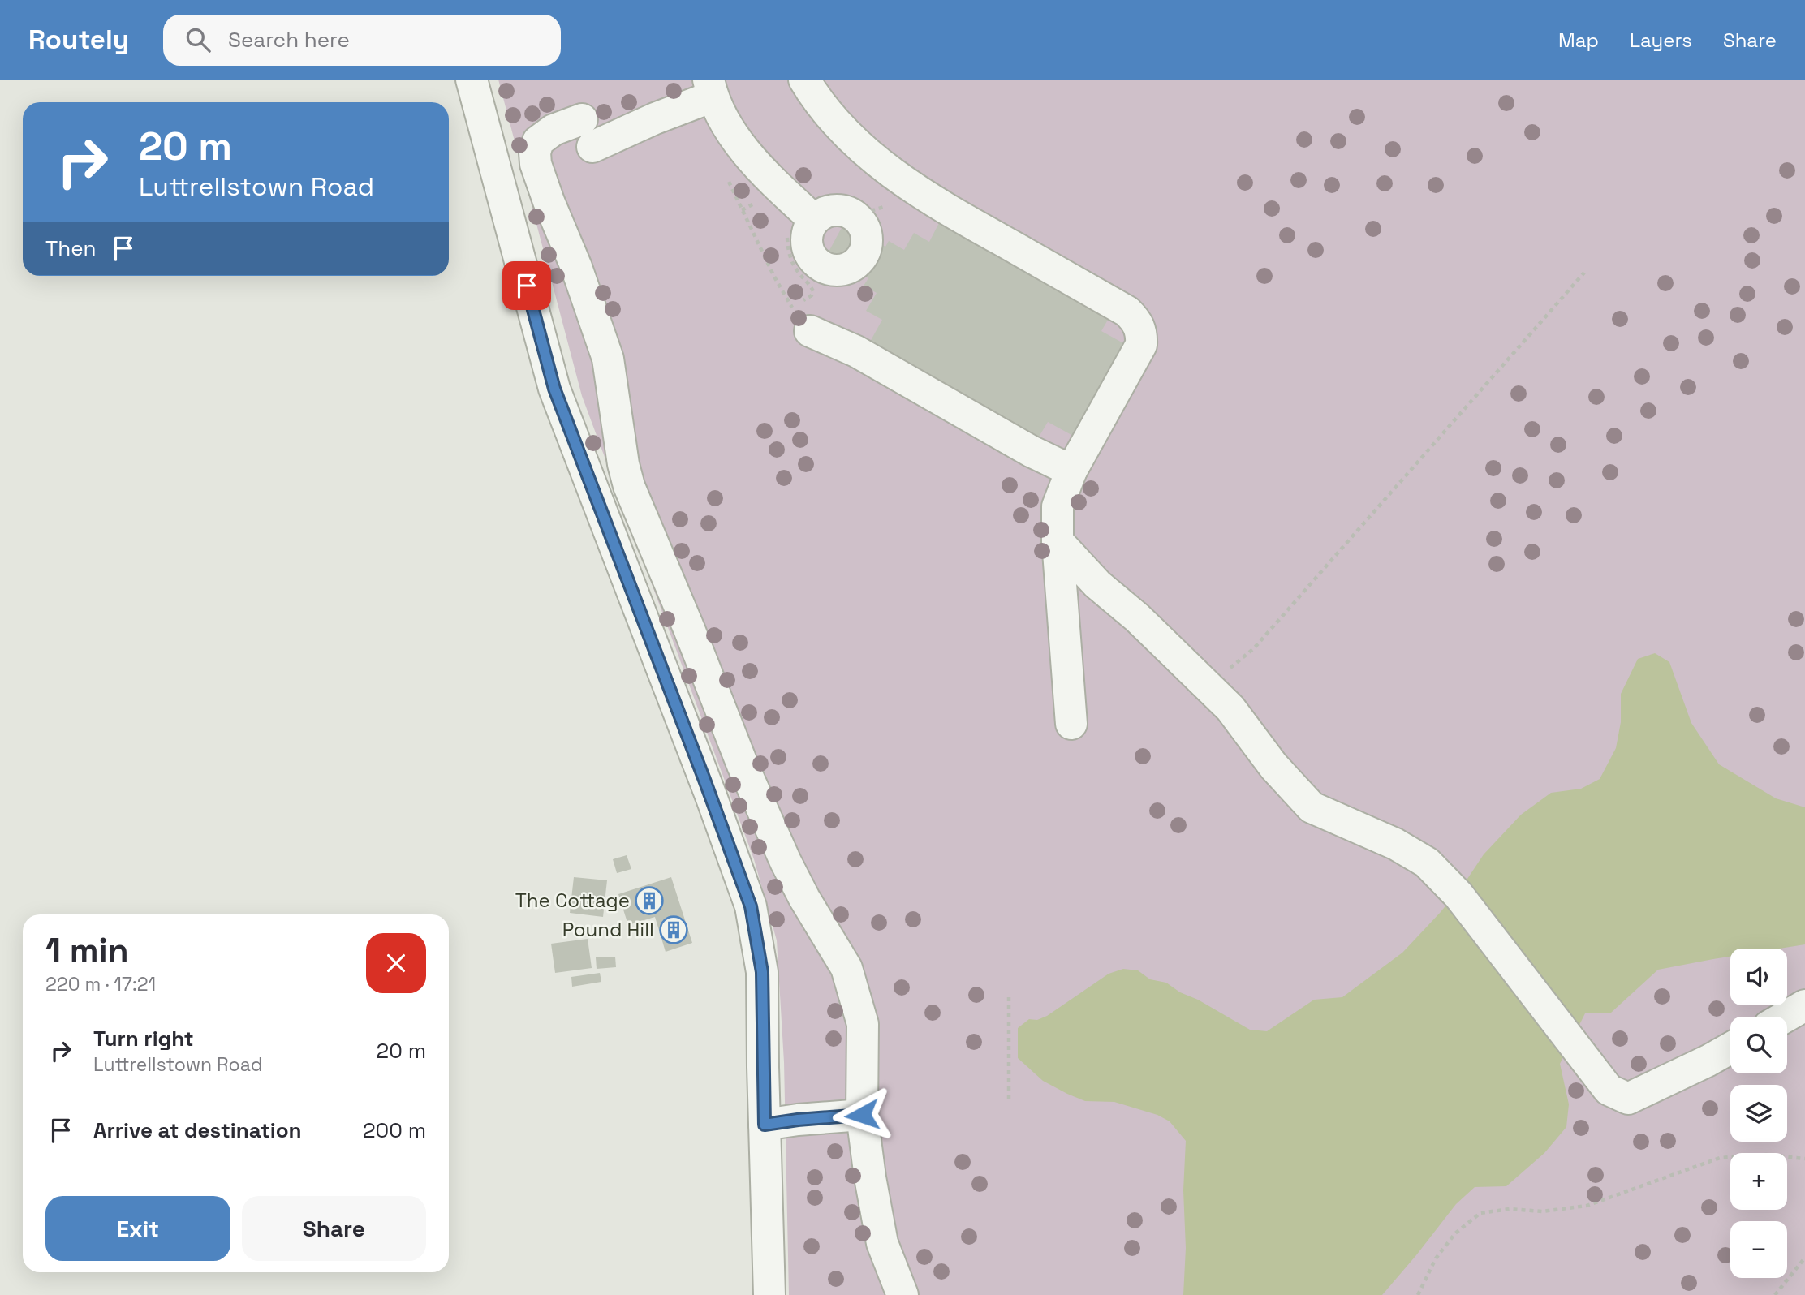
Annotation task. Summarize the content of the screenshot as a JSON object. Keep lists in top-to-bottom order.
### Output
{
  "places": {
    "building": ["The Cottage", "Pound Hill"]
  },
  "page": {
    "header": "Routely",
    "search": "Search here",
    "nav": ["Map", "Layers", "Share"],
    "turn": ["20 m", "Luttrellstown Road"],
    "then": "Then",
    "heading": ["1 min", "220 m · 17:21"],
    "map_buttons": ["+", "−"],
    "list": [
      {
        "name": "Turn right",
        "note": "Luttrellstown Road",
        "value": "20 m"
      },
      {
        "name": "Arrive at destination",
        "value": "200 m"
      }
    ],
    "buttons": ["Exit", "Share"]
  }
}
